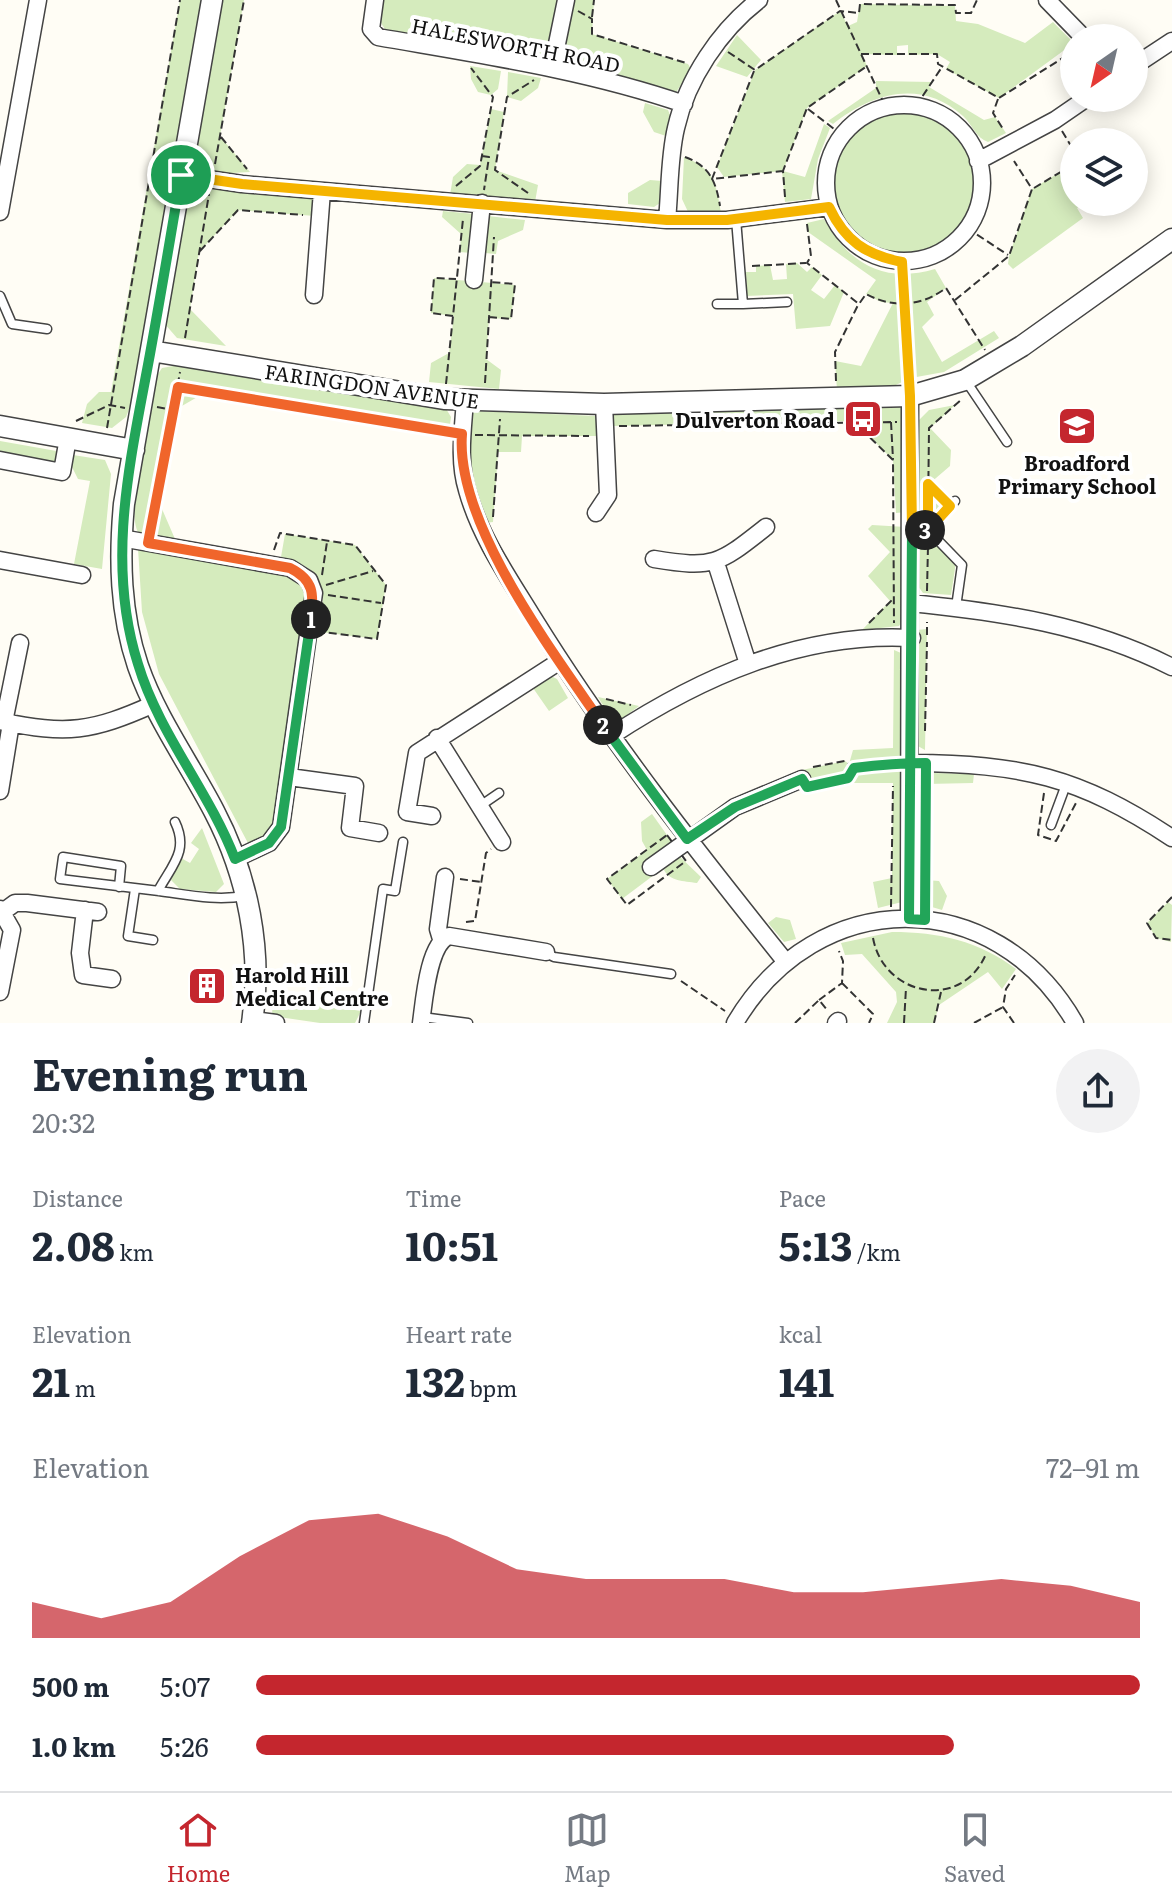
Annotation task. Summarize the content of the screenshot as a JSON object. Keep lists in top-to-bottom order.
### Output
{
  "streets": {
    "street": ["HALESWORTH ROAD", "FARINGDON AVENUE"]
  },
  "places": {
    "bus stop": ["Dulverton Road"],
    "school or university": ["Broadford Primary School"],
    "building": ["Harold Hill Medical Centre"]
  },
  "north": "bottom left",
  "page": {
    "pins": ["3", "1", "2"],
    "heading": ["Evening run", "20:32"],
    "stats": [
      ["Distance", "2.08 km"],
      ["Time", "10:51"],
      ["Pace", "5:13 /km"],
      ["Elevation", "21 m"],
      ["Heart rate", "132 bpm"],
      ["kcal", "141"]
    ],
    "chart": ["Elevation", "72–91 m"],
    "list": [
      {
        "name": "500 m",
        "note": "5:07"
      },
      {
        "name": "1.0 km",
        "note": "5:26"
      }
    ],
    "tabs": ["Home", "Map", "Saved"]
  }
}
